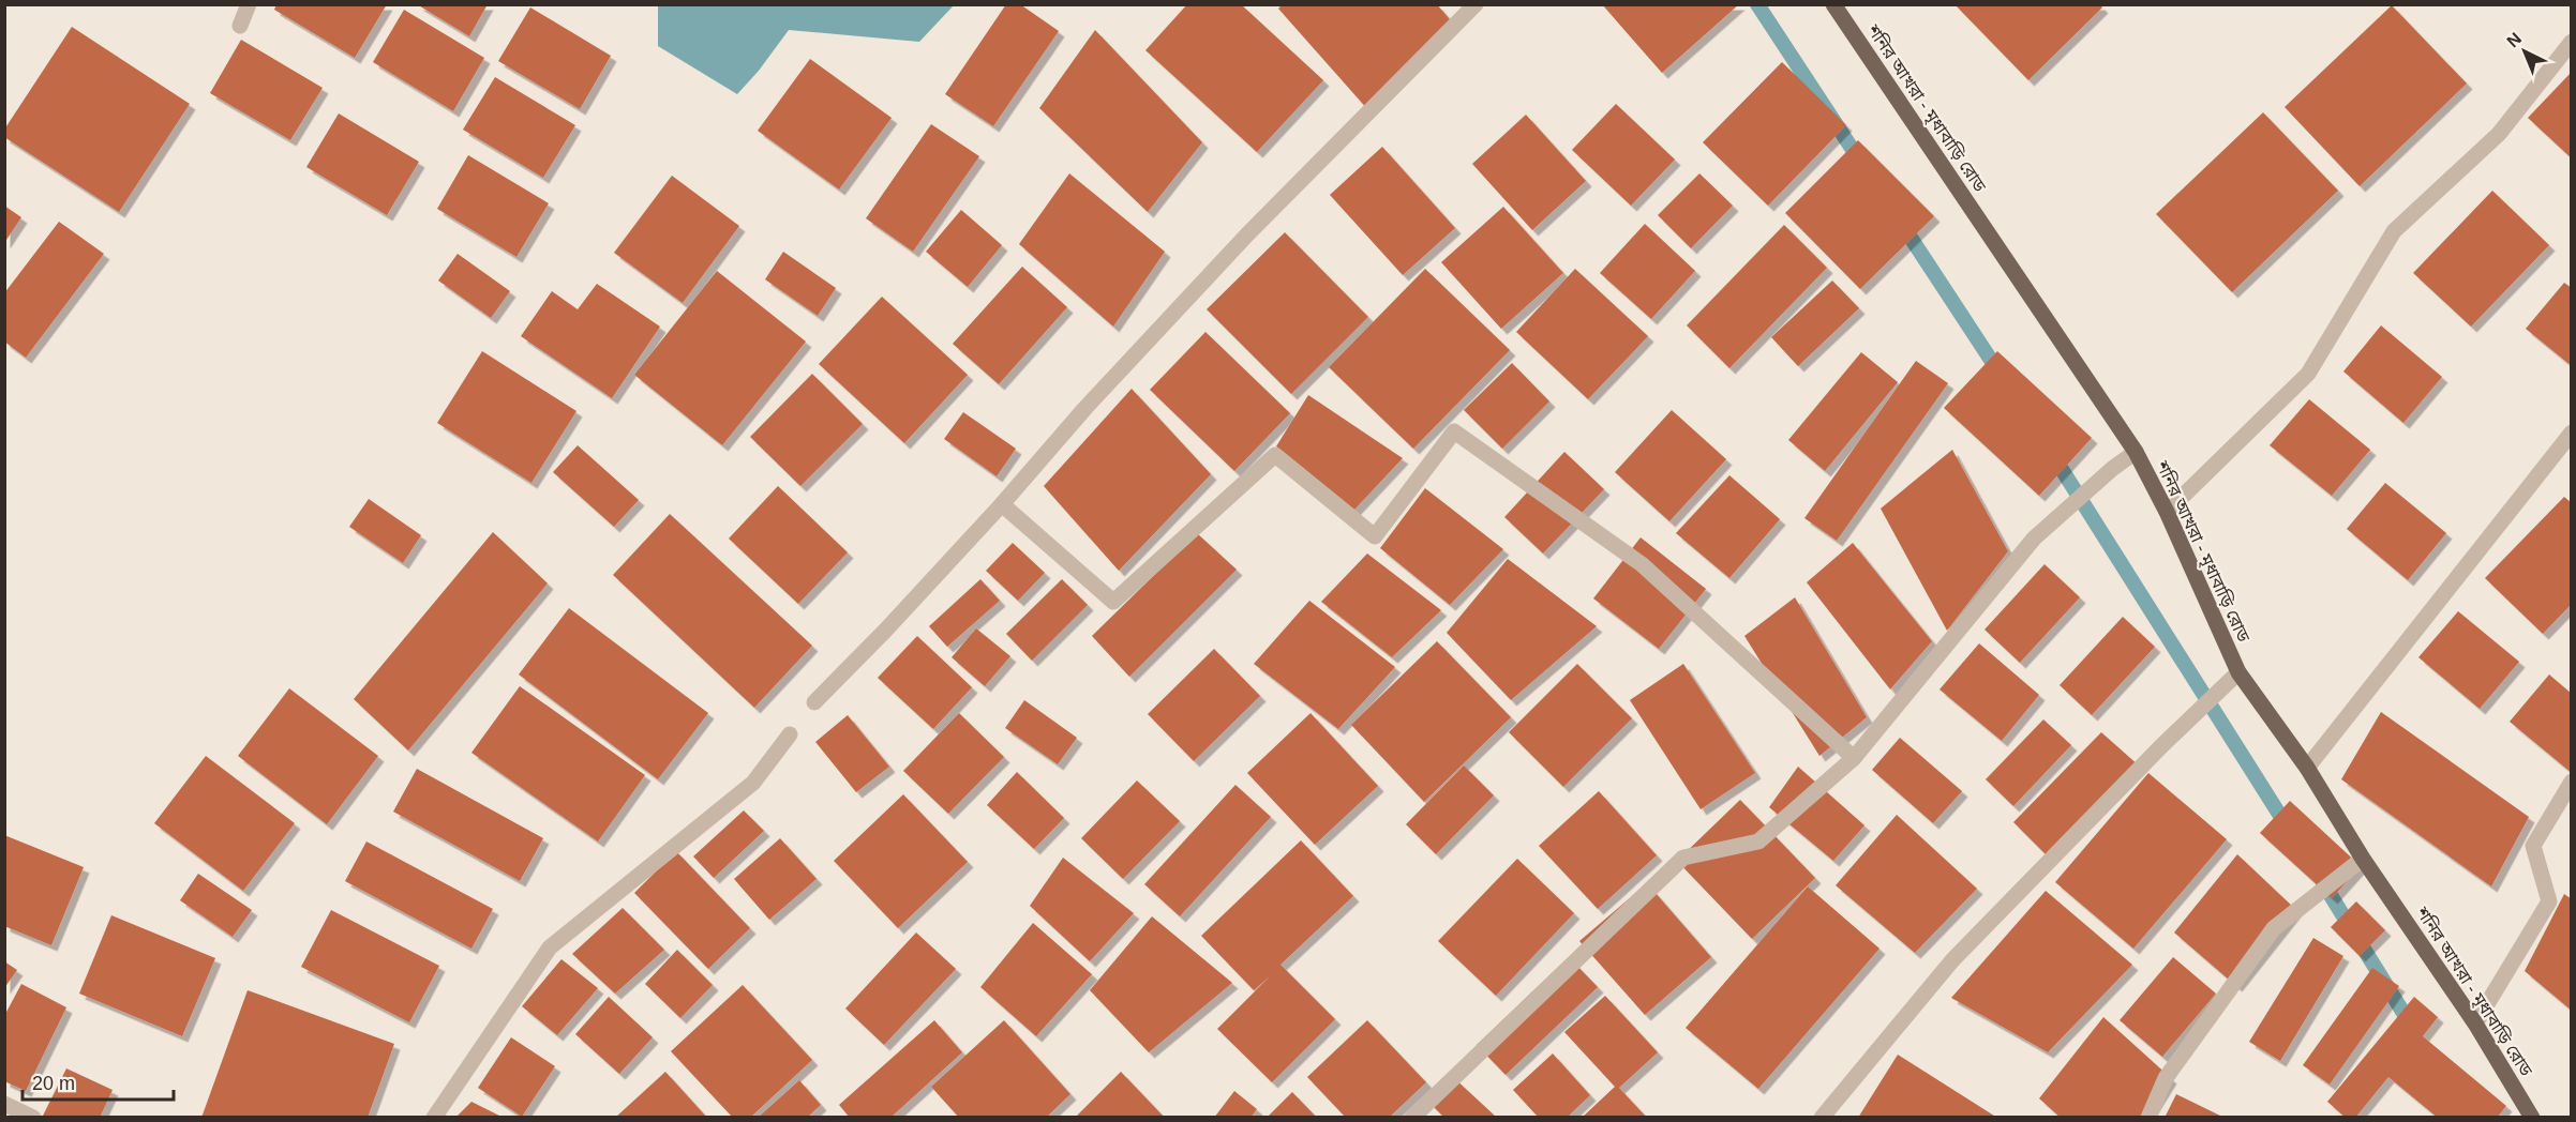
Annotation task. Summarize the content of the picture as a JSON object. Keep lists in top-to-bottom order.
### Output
{
  "streets": {
    "main road": ["শনির আখরা - মৃধাবাড়ি রোড"]
  },
  "scale_bar": "20 m",
  "north": "top left"
}
